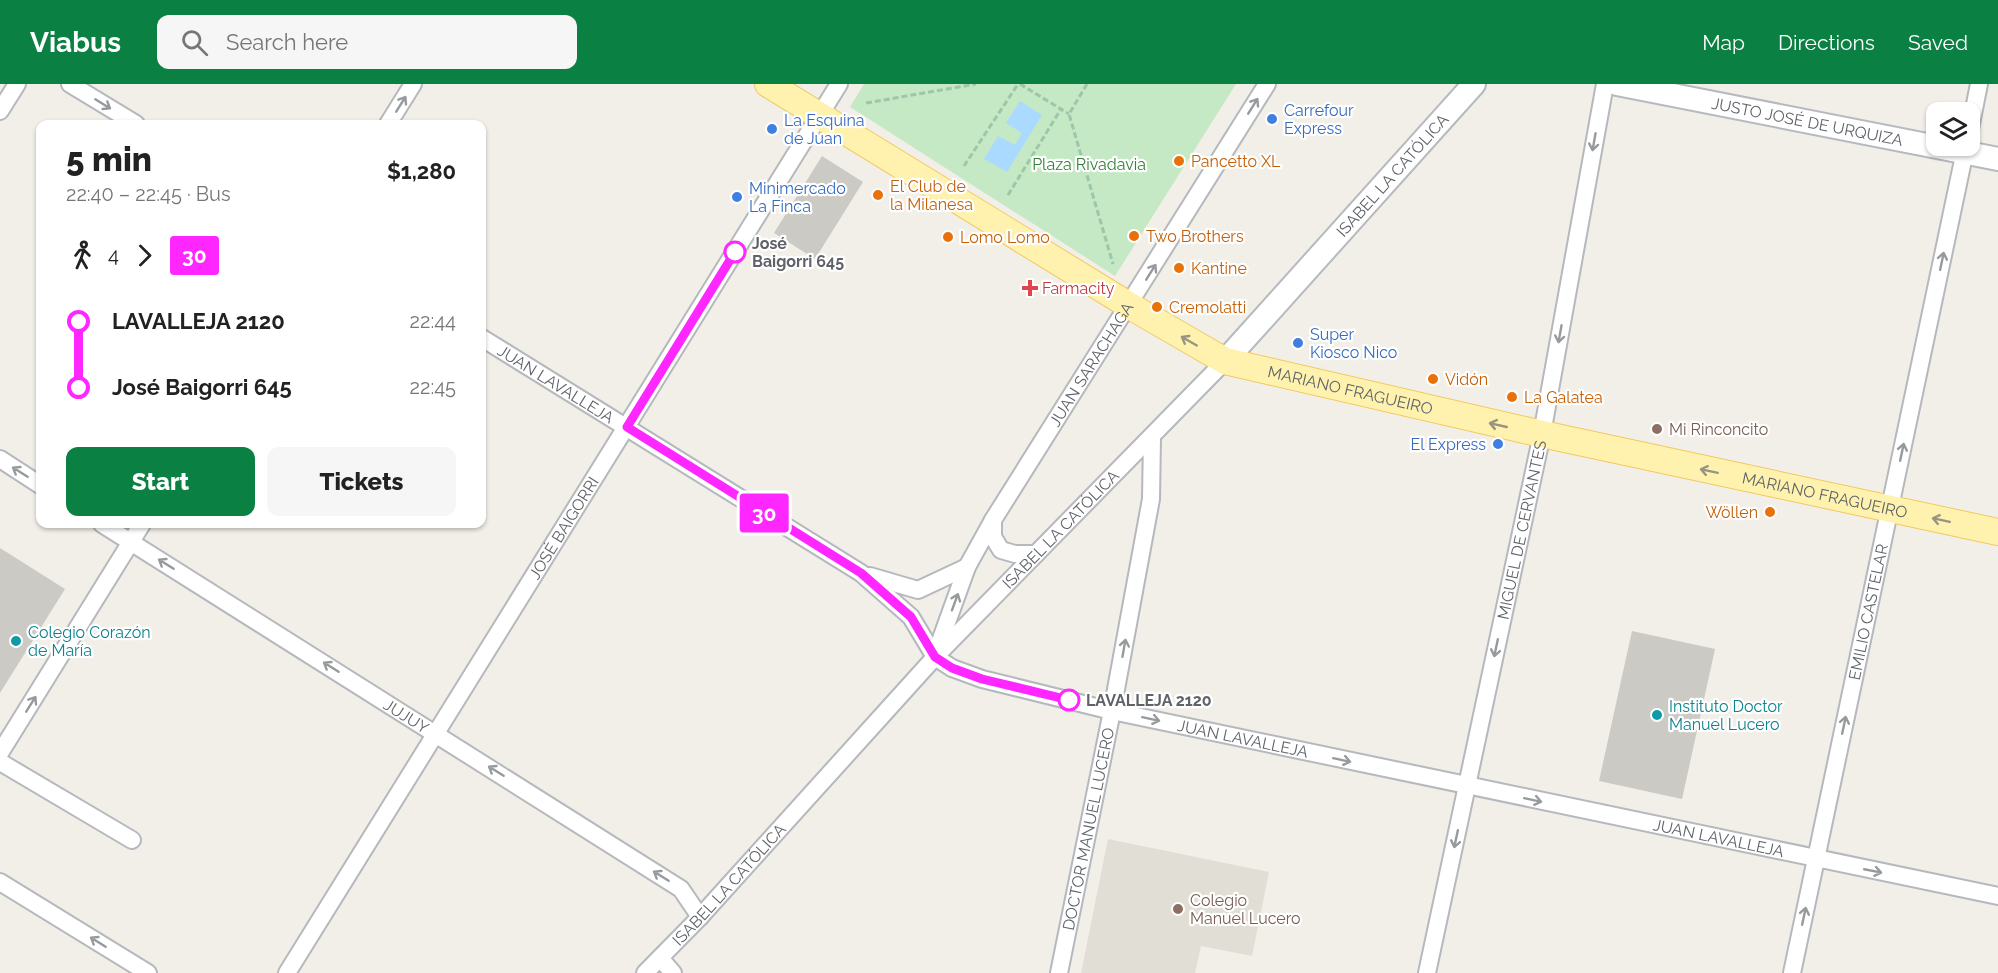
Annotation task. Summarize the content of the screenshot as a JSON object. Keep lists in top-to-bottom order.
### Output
{
  "streets": {
    "main road": ["MARIANO FRAGUEIRO"],
    "street": [
      "JUSTO JOSÉ DE URQUIZA",
      "ISABEL LA CATÓLICA",
      "JUAN SARACHAGA",
      "JUAN LAVALLEJA",
      "JOSÉ BAIGORRI",
      "MIGUEL DE CERVANTES",
      "EMILIO CASTELAR",
      "JUJUY",
      "DOCTOR MANUEL LUCERO"
    ]
  },
  "crossings": [
    ["ISABEL LA CATÓLICA", "JUAN SARACHAGA"],
    ["ISABEL LA CATÓLICA", "JUAN LAVALLEJA"],
    ["ISABEL LA CATÓLICA", "MARIANO FRAGUEIRO"],
    ["ISABEL LA CATÓLICA", "JUJUY"],
    ["ISABEL LA CATÓLICA", "DOCTOR MANUEL LUCERO"],
    ["JUAN SARACHAGA", "JUAN LAVALLEJA"],
    ["JUAN SARACHAGA", "MARIANO FRAGUEIRO"],
    ["JUAN LAVALLEJA", "JOSÉ BAIGORRI"],
    ["JUAN LAVALLEJA", "MIGUEL DE CERVANTES"],
    ["JUAN LAVALLEJA", "EMILIO CASTELAR"],
    ["JUAN LAVALLEJA", "DOCTOR MANUEL LUCERO"],
    ["MARIANO FRAGUEIRO", "JOSÉ BAIGORRI"],
    ["MARIANO FRAGUEIRO", "MIGUEL DE CERVANTES"],
    ["MARIANO FRAGUEIRO", "EMILIO CASTELAR"],
    ["JOSÉ BAIGORRI", "JUJUY"]
  ],
  "one_way": [
    "JUAN SARACHAGA",
    "JUAN LAVALLEJA",
    "MARIANO FRAGUEIRO",
    "MIGUEL DE CERVANTES",
    "EMILIO CASTELAR",
    "JUJUY",
    "DOCTOR MANUEL LUCERO"
  ],
  "parks": ["Plaza Rivadavia"],
  "places": {
    "other": [
      "Carrefour Express",
      "La Esquina de Juan",
      "Pancetto XL",
      "El Club de la Milanesa",
      "Minimercado La Finca",
      "Two Brothers",
      "Lomo Lomo",
      "José Baigorri 645",
      "Kantine",
      "Cremolatti",
      "Super Kiosco Nico",
      "Vidón",
      "La Galatea",
      "Mi Rinconcito",
      "El Express",
      "Wöllen",
      "Colegio Corazón de María",
      "LAVALLEJA 2120",
      "Instituto Doctor Manuel Lucero",
      "Colegio Manuel Lucero"
    ],
    "health": ["Farmacity"]
  },
  "lines": ["bus line 30"],
  "page": {
    "header": "Viabus",
    "search": "Search here",
    "nav": ["Map", "Directions", "Saved"],
    "on_map": "30",
    "heading": ["5 min", "22:40 – 22:45 · Bus", "$1,280"],
    "legs": ["4", "30"],
    "list": [
      {
        "name": "LAVALLEJA 2120",
        "value": "22:44"
      },
      {
        "name": "José Baigorri 645",
        "value": "22:45"
      }
    ],
    "buttons": ["Start", "Tickets"]
  }
}
